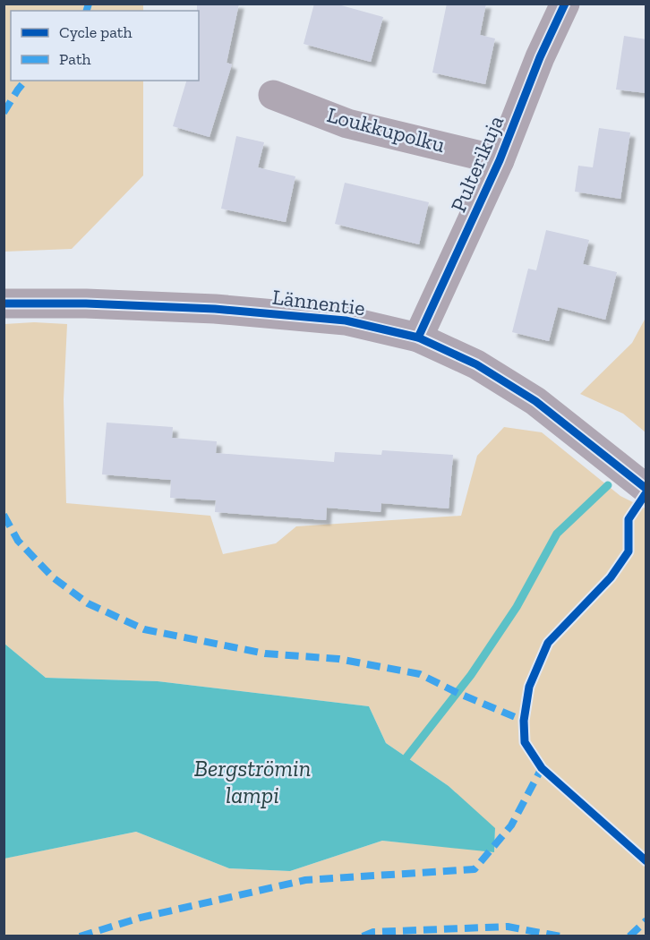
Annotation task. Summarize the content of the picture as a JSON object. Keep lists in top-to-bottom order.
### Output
{
  "streets": {
    "street": ["Loukkupolku", "Pulterikuja", "Lännentie"]
  },
  "crossings": [
    ["Loukkupolku", "Pulterikuja"],
    ["Pulterikuja", "Lännentie"]
  ],
  "water": ["Bergströmin lampi"],
  "legend": ["Cycle path", "Path"]
}
